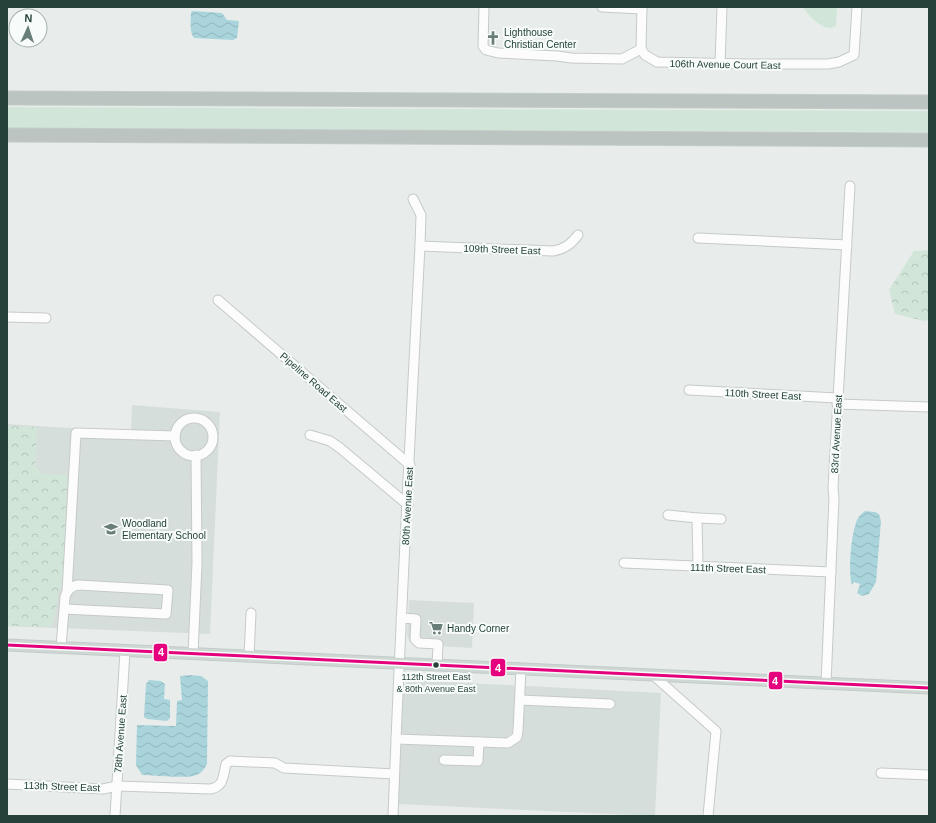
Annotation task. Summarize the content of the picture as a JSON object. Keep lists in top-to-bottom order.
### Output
{
  "streets": {
    "street": [
      "106th Avenue Court East",
      "109th Street East",
      "Pipeline Road East",
      "110th Street East",
      "83rd Avenue East",
      "80th Avenue East",
      "111th Street East",
      "78th Avenue East",
      "113th Street East"
    ]
  },
  "crossings": [
    ["109th Street East", "80th Avenue East"],
    ["Pipeline Road East", "80th Avenue East"],
    ["110th Street East", "83rd Avenue East"],
    ["83rd Avenue East", "111th Street East"],
    ["80th Avenue East", "113th Street East"],
    ["78th Avenue East", "113th Street East"]
  ],
  "places": {
    "church": ["Lighthouse Christian Center"],
    "school or university": ["Woodland Elementary School"],
    "supermarket": ["Handy Corner"],
    "other": ["112th Street East & 80th Avenue East"]
  },
  "lines": ["transit line 4"],
  "north": "top"
}
